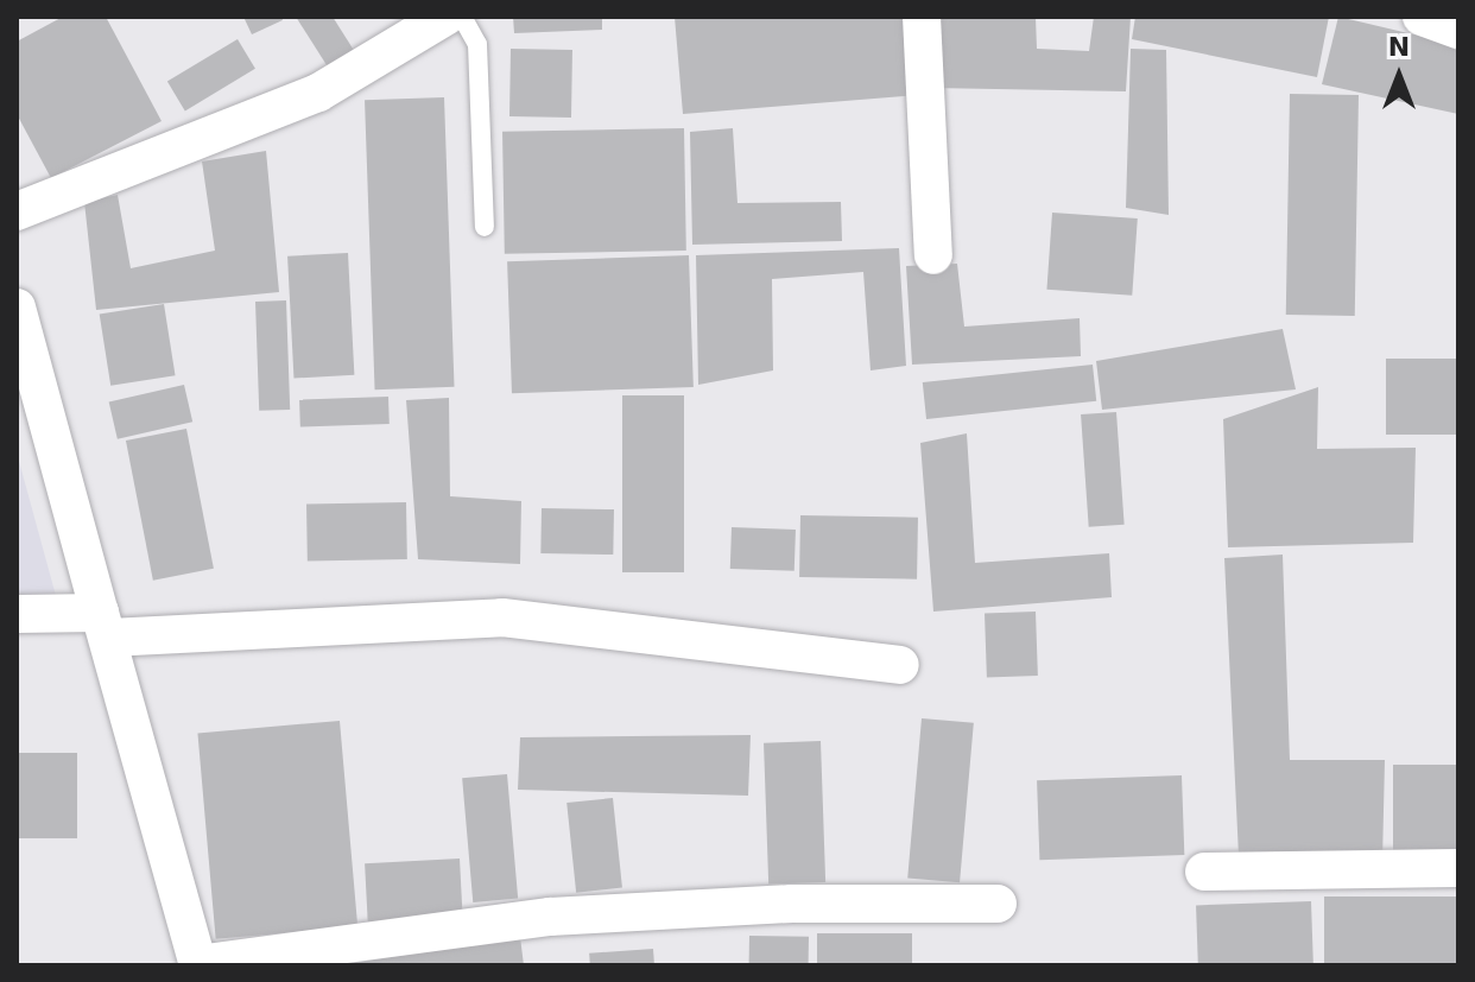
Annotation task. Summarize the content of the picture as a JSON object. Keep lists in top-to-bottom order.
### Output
{
  "north": "top"
}
